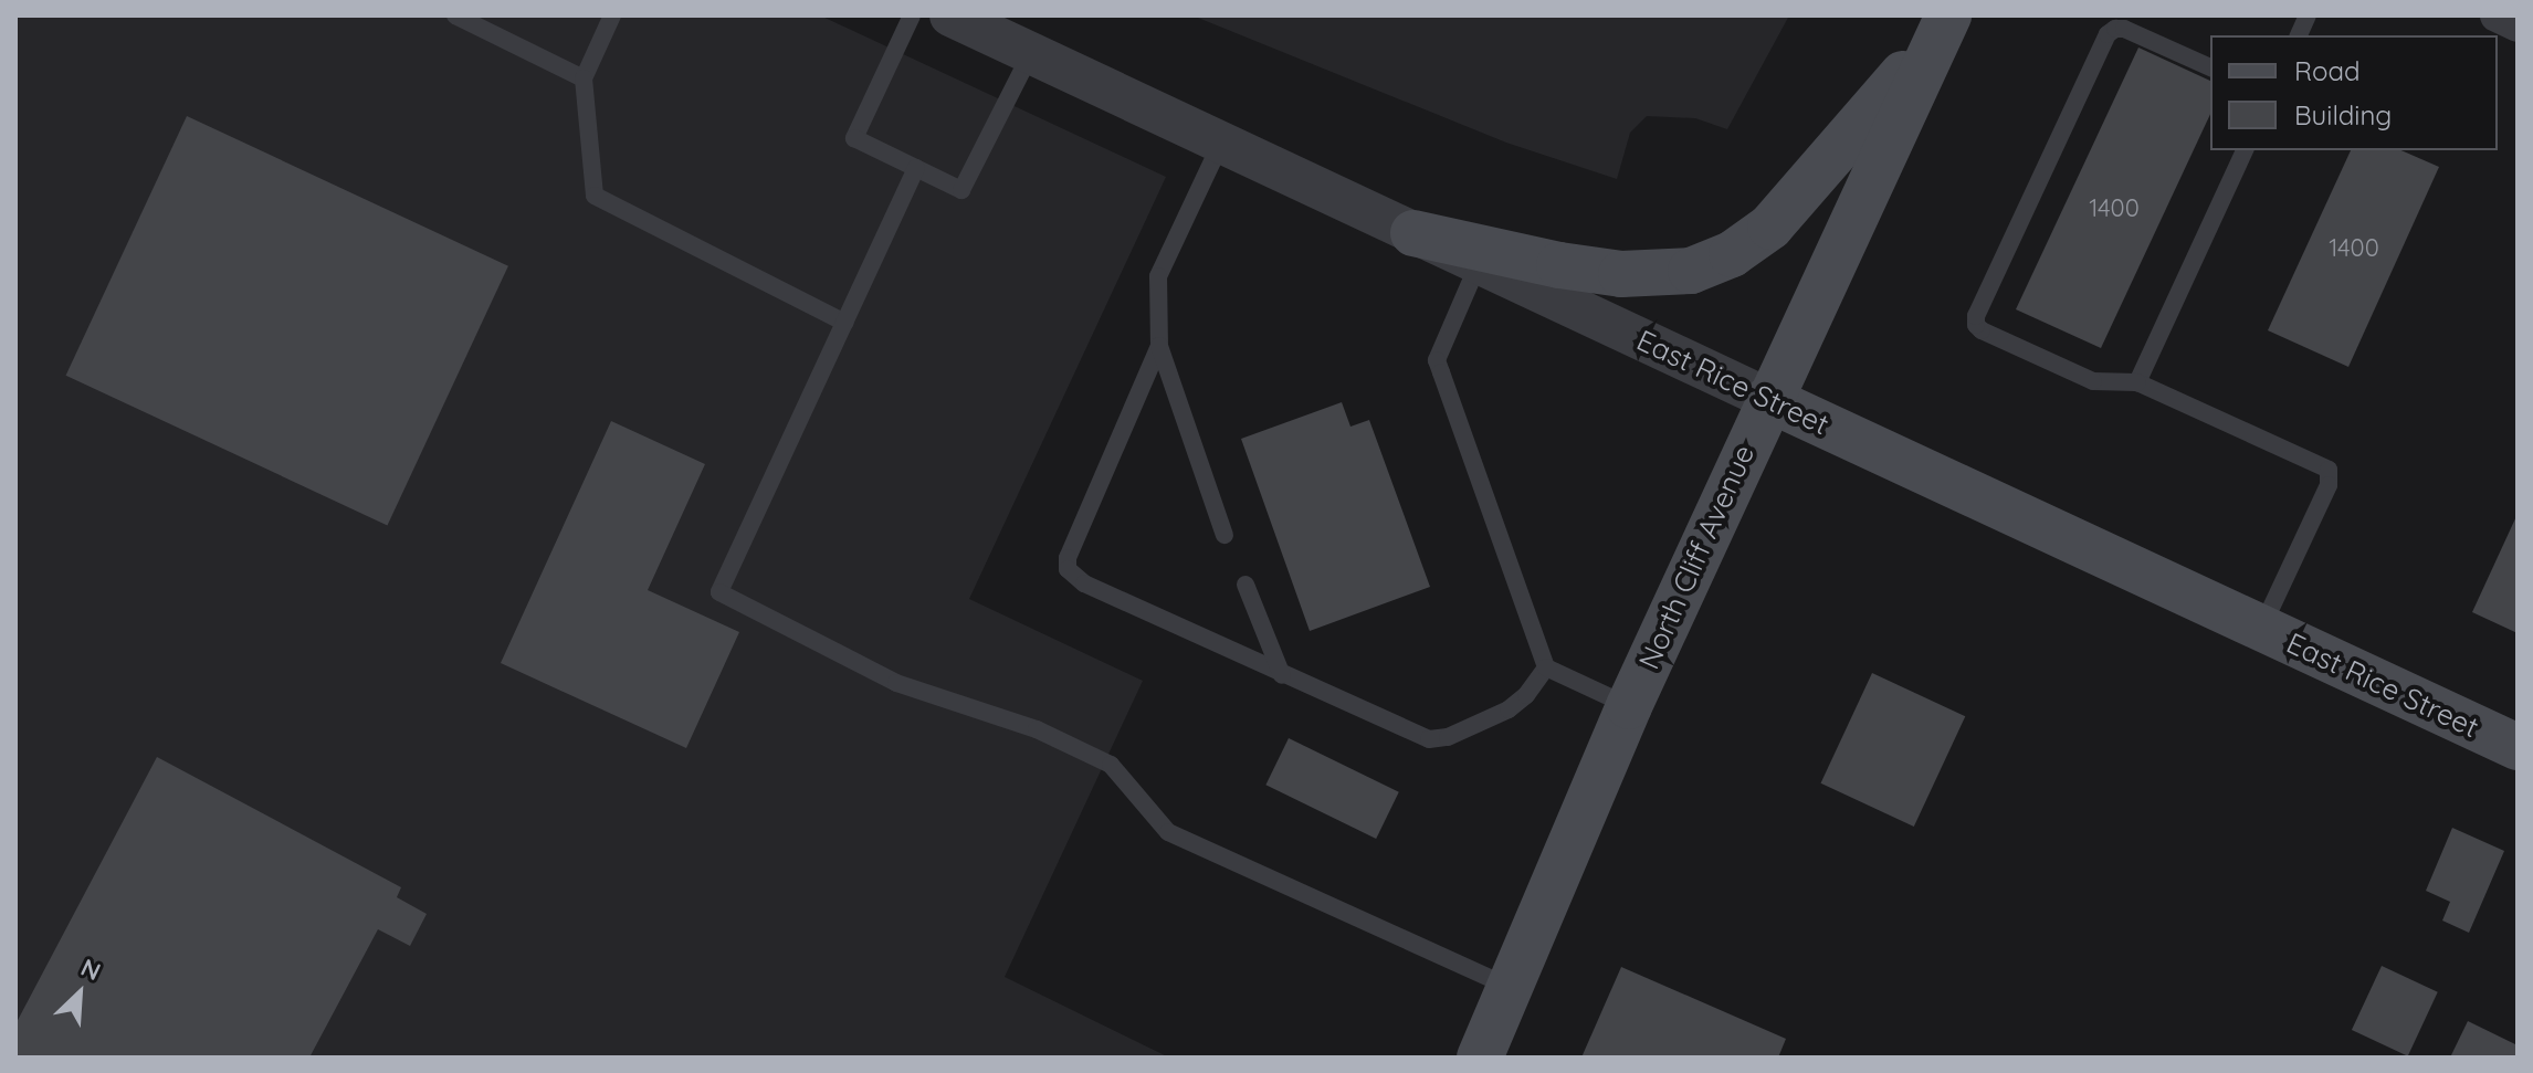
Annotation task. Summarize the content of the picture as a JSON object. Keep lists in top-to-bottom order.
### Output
{
  "streets": {
    "main road": ["East Rice Street", "North Cliff Avenue"]
  },
  "crossings": [
    ["East Rice Street", "North Cliff Avenue"]
  ],
  "house_numbers": ["1400", "1400"],
  "legend": ["Road", "Building"],
  "north": "top right"
}
